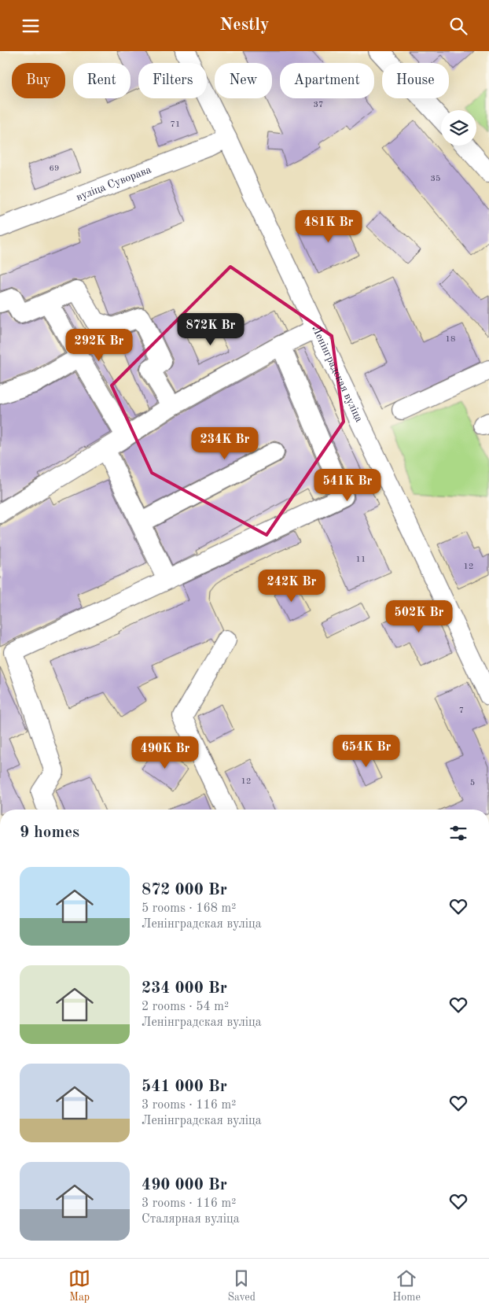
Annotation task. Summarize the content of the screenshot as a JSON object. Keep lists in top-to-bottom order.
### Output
{
  "streets": {
    "street": ["вуліца Суворава", "Ленінградская вуліца"]
  },
  "crossings": [
    ["вуліца Суворава", "Ленінградская вуліца"]
  ],
  "house_numbers": [
    "37",
    "71",
    "69",
    "35",
    "18",
    "11",
    "12",
    "7",
    "12",
    "5"
  ],
  "page": {
    "header": "Nestly",
    "chip": [
      "Buy",
      "Rent",
      "Filters",
      "New",
      "Apartment",
      "House"
    ],
    "price": [
      "481K Br",
      "872K Br",
      "292K Br",
      "234K Br",
      "541K Br",
      "242K Br",
      "502K Br",
      "654K Br",
      "490K Br"
    ],
    "heading": "9 homes",
    "list": [
      {
        "name": "872 000 Br",
        "note": "5 rooms · 168 m² · Ленінградская вуліца"
      },
      {
        "name": "234 000 Br",
        "note": "2 rooms · 54 m² · Ленінградская вуліца"
      },
      {
        "name": "541 000 Br",
        "note": "3 rooms · 116 m² · Ленінградская вуліца"
      },
      {
        "name": "490 000 Br",
        "note": "3 rooms · 116 m² · Сталярная вуліца"
      }
    ],
    "tabs": ["Map", "Saved", "Home"]
  }
}
